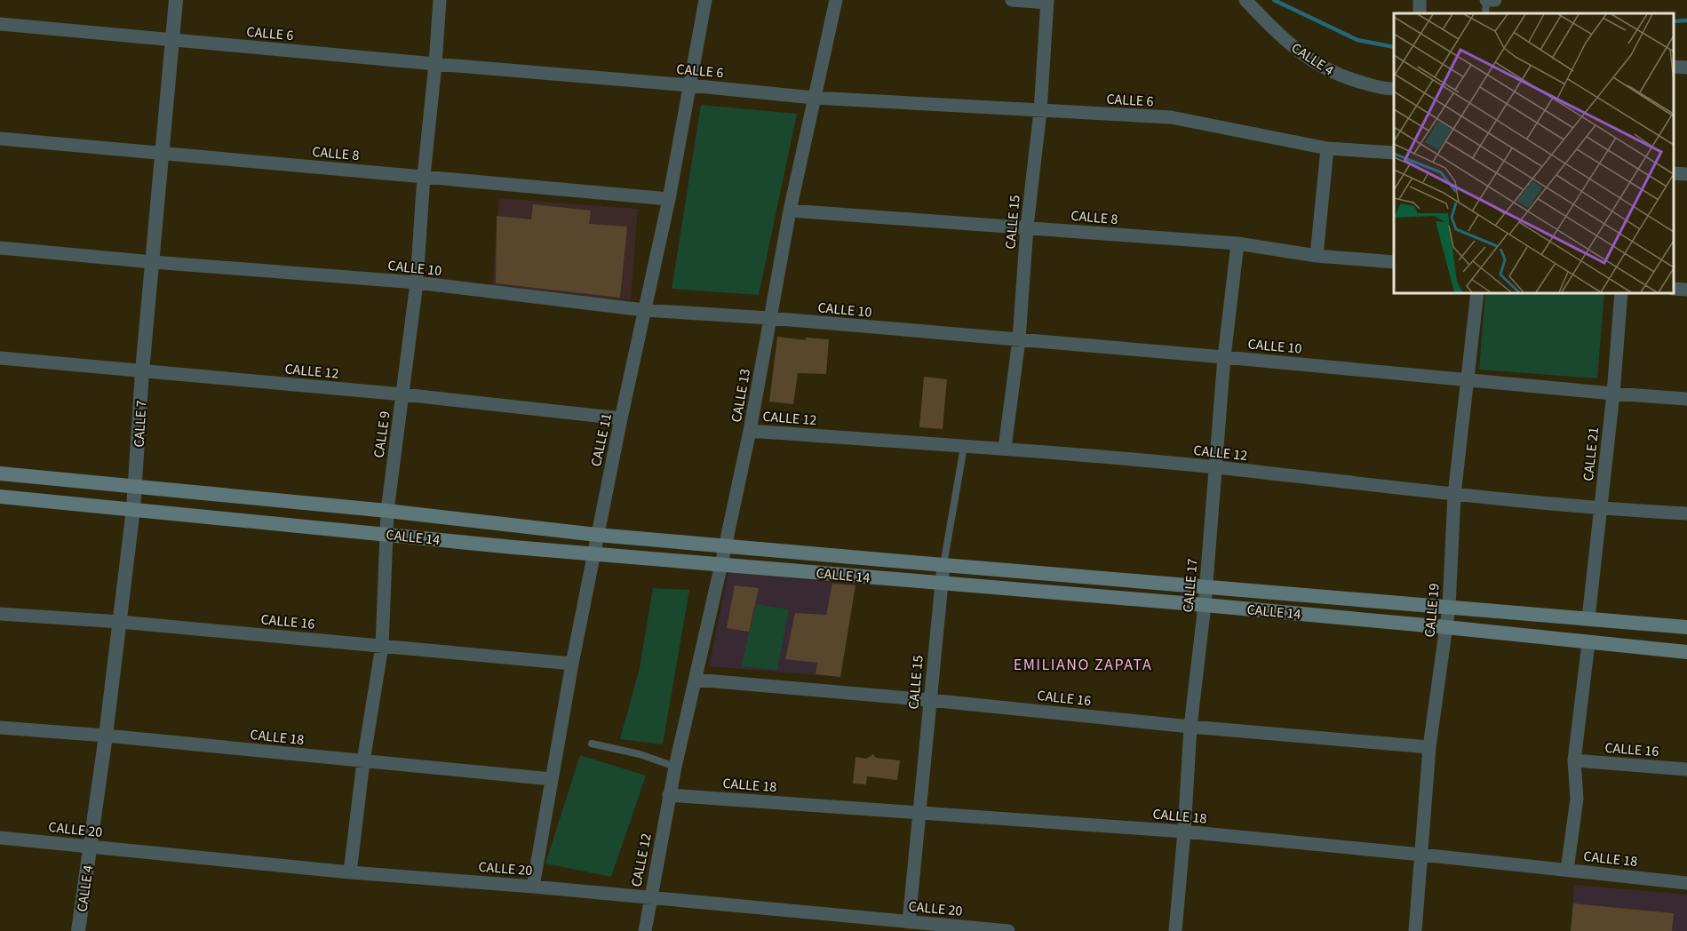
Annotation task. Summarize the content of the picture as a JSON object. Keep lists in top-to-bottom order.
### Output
{
  "streets": {
    "main road": ["CALLE 14"],
    "street": [
      "CALLE 6",
      "CALLE 4",
      "CALLE 8",
      "CALLE 15",
      "CALLE 10",
      "CALLE 12",
      "CALLE 13",
      "CALLE 7",
      "CALLE 9",
      "CALLE 11",
      "CALLE 21",
      "CALLE 17",
      "CALLE 19",
      "CALLE 16",
      "CALLE 18",
      "CALLE 20"
    ]
  },
  "crossings": [
    ["CALLE 6", "CALLE 15"],
    ["CALLE 6", "CALLE 13"],
    ["CALLE 6", "CALLE 7"],
    ["CALLE 6", "CALLE 9"],
    ["CALLE 6", "CALLE 11"],
    ["CALLE 4", "CALLE 7"],
    ["CALLE 4", "CALLE 20"],
    ["CALLE 8", "CALLE 15"],
    ["CALLE 8", "CALLE 13"],
    ["CALLE 8", "CALLE 7"],
    ["CALLE 8", "CALLE 9"],
    ["CALLE 8", "CALLE 11"],
    ["CALLE 8", "CALLE 17"],
    ["CALLE 15", "CALLE 10"],
    ["CALLE 15", "CALLE 12"],
    ["CALLE 15", "CALLE 14"],
    ["CALLE 15", "CALLE 16"],
    ["CALLE 15", "CALLE 18"],
    ["CALLE 15", "CALLE 20"],
    ["CALLE 10", "CALLE 13"],
    ["CALLE 10", "CALLE 7"],
    ["CALLE 10", "CALLE 9"],
    ["CALLE 10", "CALLE 11"],
    ["CALLE 10", "CALLE 21"],
    ["CALLE 10", "CALLE 17"],
    ["CALLE 10", "CALLE 19"],
    ["CALLE 12", "CALLE 13"],
    ["CALLE 12", "CALLE 7"],
    ["CALLE 12", "CALLE 9"],
    ["CALLE 12", "CALLE 11"],
    ["CALLE 12", "CALLE 21"],
    ["CALLE 12", "CALLE 17"],
    ["CALLE 12", "CALLE 19"],
    ["CALLE 12", "CALLE 18"],
    ["CALLE 12", "CALLE 20"],
    ["CALLE 13", "CALLE 14"],
    ["CALLE 13", "CALLE 16"],
    ["CALLE 13", "CALLE 18"],
    ["CALLE 7", "CALLE 14"],
    ["CALLE 7", "CALLE 16"],
    ["CALLE 7", "CALLE 18"],
    ["CALLE 7", "CALLE 20"],
    ["CALLE 9", "CALLE 14"],
    ["CALLE 9", "CALLE 16"],
    ["CALLE 9", "CALLE 18"],
    ["CALLE 9", "CALLE 20"],
    ["CALLE 11", "CALLE 14"],
    ["CALLE 11", "CALLE 16"],
    ["CALLE 11", "CALLE 18"],
    ["CALLE 11", "CALLE 20"],
    ["CALLE 21", "CALLE 14"],
    ["CALLE 14", "CALLE 17"],
    ["CALLE 14", "CALLE 19"],
    ["CALLE 17", "CALLE 16"],
    ["CALLE 17", "CALLE 18"],
    ["CALLE 19", "CALLE 16"],
    ["CALLE 19", "CALLE 18"]
  ],
  "districts": ["EMILIANO ZAPATA"]
}
